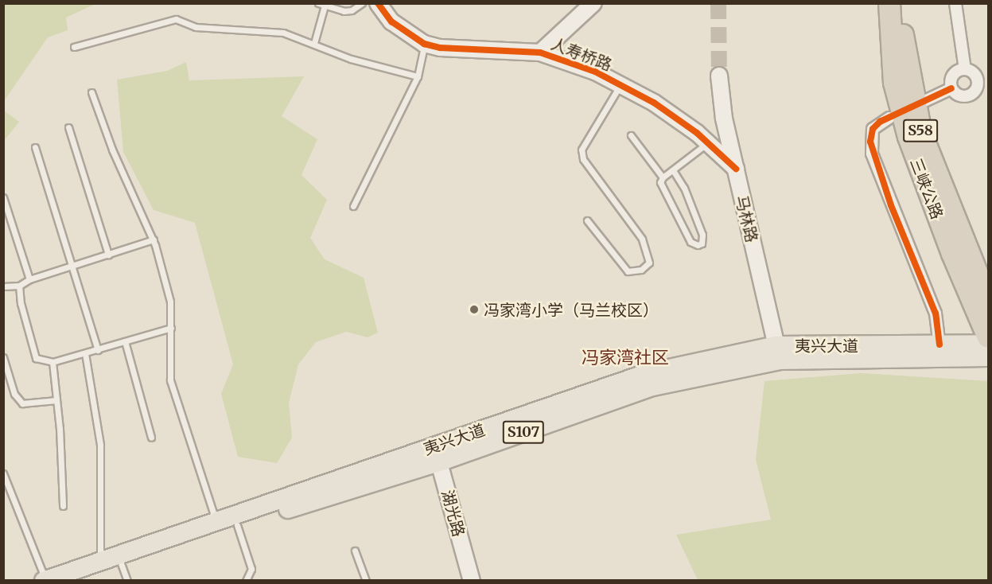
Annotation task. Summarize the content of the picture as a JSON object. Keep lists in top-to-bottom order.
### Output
{
  "streets": {
    "highway": ["S58", "三峡公路"],
    "main road": ["夷兴大道", "S107"],
    "street": ["人寿桥路", "马林路", "湖光路"]
  },
  "crossings": [
    ["人寿桥路", "马林路"],
    ["马林路", "夷兴大道"],
    ["夷兴大道", "湖光路"]
  ],
  "districts": ["冯家湾社区"],
  "places": ["冯家湾小学（马兰校区）"]
}
